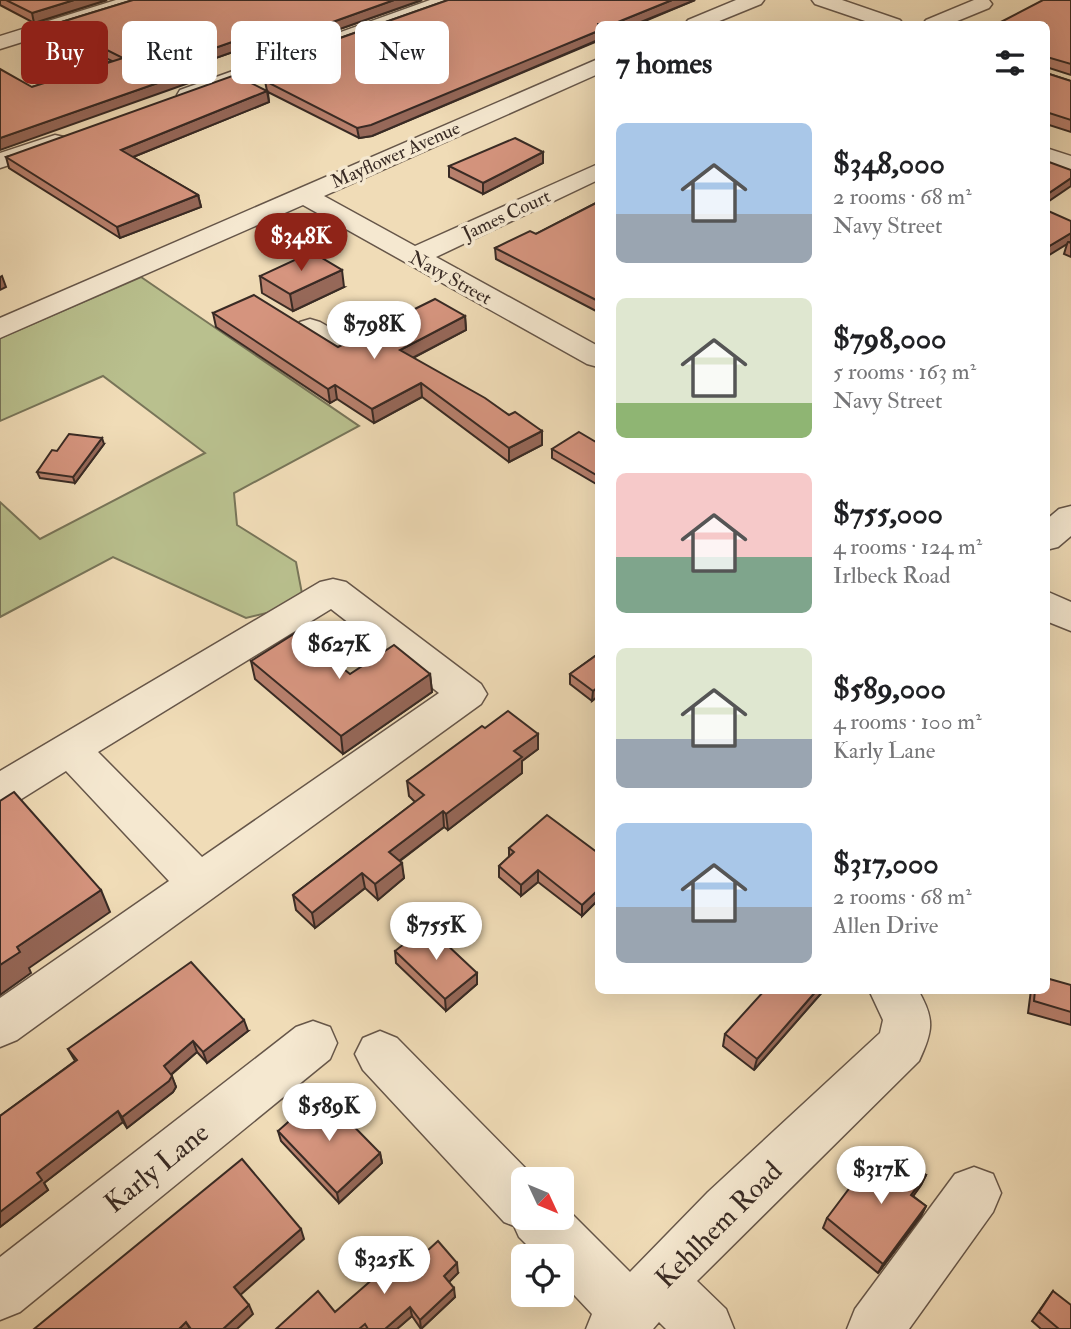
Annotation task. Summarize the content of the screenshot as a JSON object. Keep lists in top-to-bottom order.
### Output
{
  "streets": {
    "street": [
      "Mayflower Avenue",
      "James Court",
      "Navy Street",
      "Karly Lane",
      "Kehlhem Road"
    ]
  },
  "crossings": [
    ["Mayflower Avenue", "Navy Street"],
    ["James Court", "Navy Street"]
  ],
  "north": "bottom right",
  "page": {
    "chip": [
      "Buy",
      "Rent",
      "Filters",
      "New"
    ],
    "heading": "7 homes",
    "list": [
      {
        "name": "$348,000",
        "note": "2 rooms · 68 m² · Navy Street"
      },
      {
        "name": "$798,000",
        "note": "5 rooms · 163 m² · Navy Street"
      },
      {
        "name": "$755,000",
        "note": "4 rooms · 124 m² · Irlbeck Road"
      },
      {
        "name": "$589,000",
        "note": "4 rooms · 100 m² · Karly Lane"
      },
      {
        "name": "$317,000",
        "note": "2 rooms · 68 m² · Allen Drive"
      }
    ],
    "price": [
      "$348K",
      "$798K",
      "$627K",
      "$755K",
      "$589K",
      "$317K",
      "$325K"
    ]
  }
}
